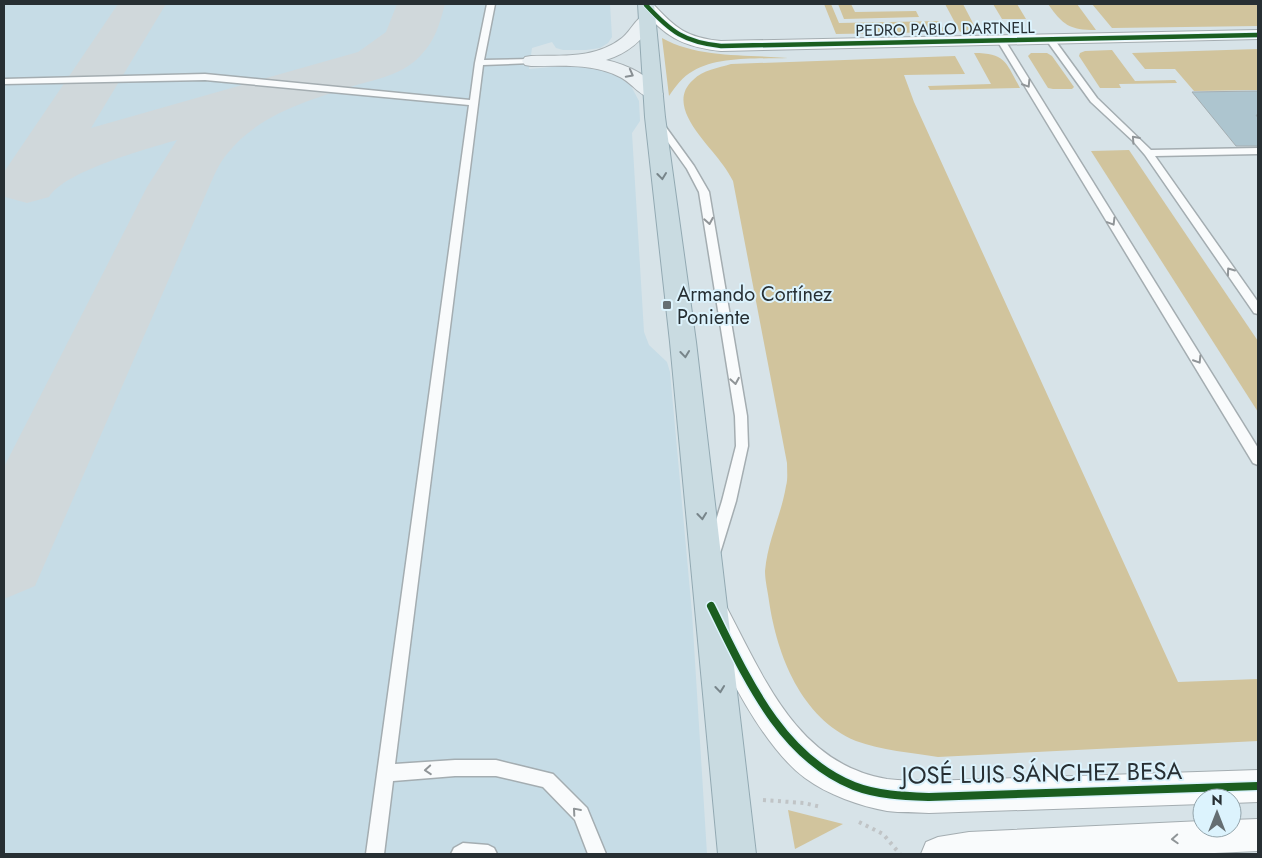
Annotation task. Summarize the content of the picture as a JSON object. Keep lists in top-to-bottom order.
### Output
{
  "streets": {
    "street": ["PEDRO PABLO DARTNELL", "JOSÉ LUIS SÁNCHEZ BESA"]
  },
  "places": {
    "transit": ["Armando Cortínez Poniente"]
  },
  "north": "top"
}
